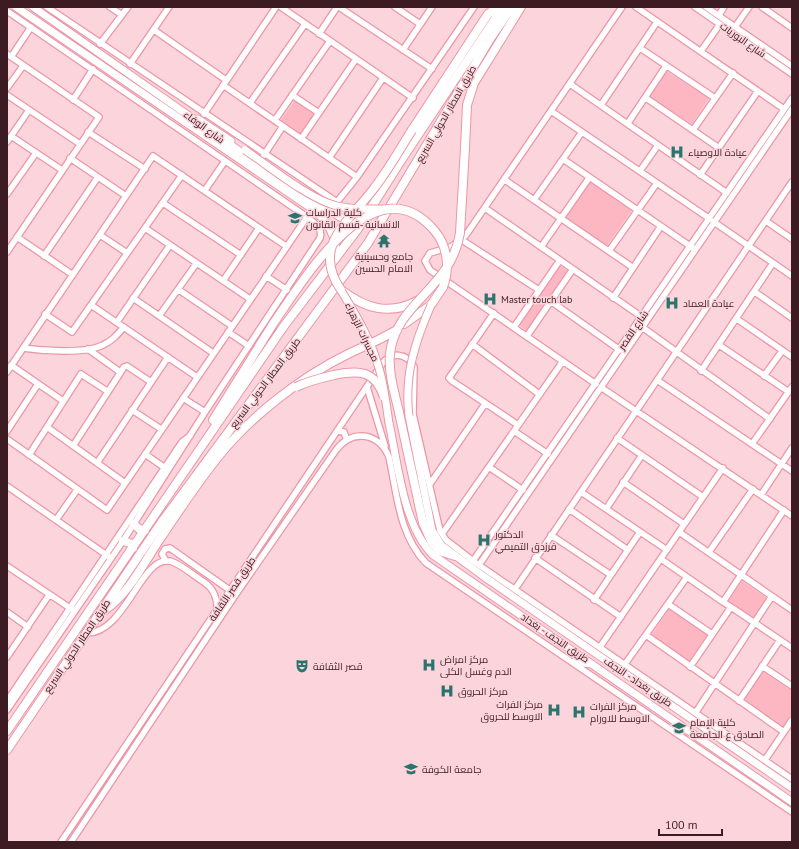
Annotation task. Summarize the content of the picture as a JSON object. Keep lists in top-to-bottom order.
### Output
{
  "streets": {
    "highway": ["طريق المطار الحولي السريع"],
    "main road": [
      "شارع الوفاء",
      "مجسرات الزهراء",
      "طريق النجف - بغداد",
      "طريق بغداد - النجف"
    ],
    "street": ["شارع البوريات", "شارع القصر", "طريق قصر الثقافة"]
  },
  "crossings": [
    ["طريق المطار الحولي السريع", "شارع الوفاء"],
    ["مجسرات الزهراء", "طريق النجف - بغداد"]
  ],
  "places": {
    "hospital": [
      "عيادة الاوصياء",
      "Master touch lab",
      "عيادة العماد",
      "الدكتور فرزدق التميمي",
      "مركز امراض الدم وغسل الكلى",
      "مركز الحروق",
      "مركز الفرات الاوسط للحروق",
      "مركز الفرات الاوسط للاورام"
    ],
    "school or university": ["كلية الدراسات الانسانية -قسم القانون", "كلية الإمام الصادق ع الجامعة", "جامعة الكوفة"],
    "temple": ["جامع وحسينية الامام الحسين"],
    "theatre": ["قصر الثقافة"]
  },
  "scale_bar": "100 m"
}
